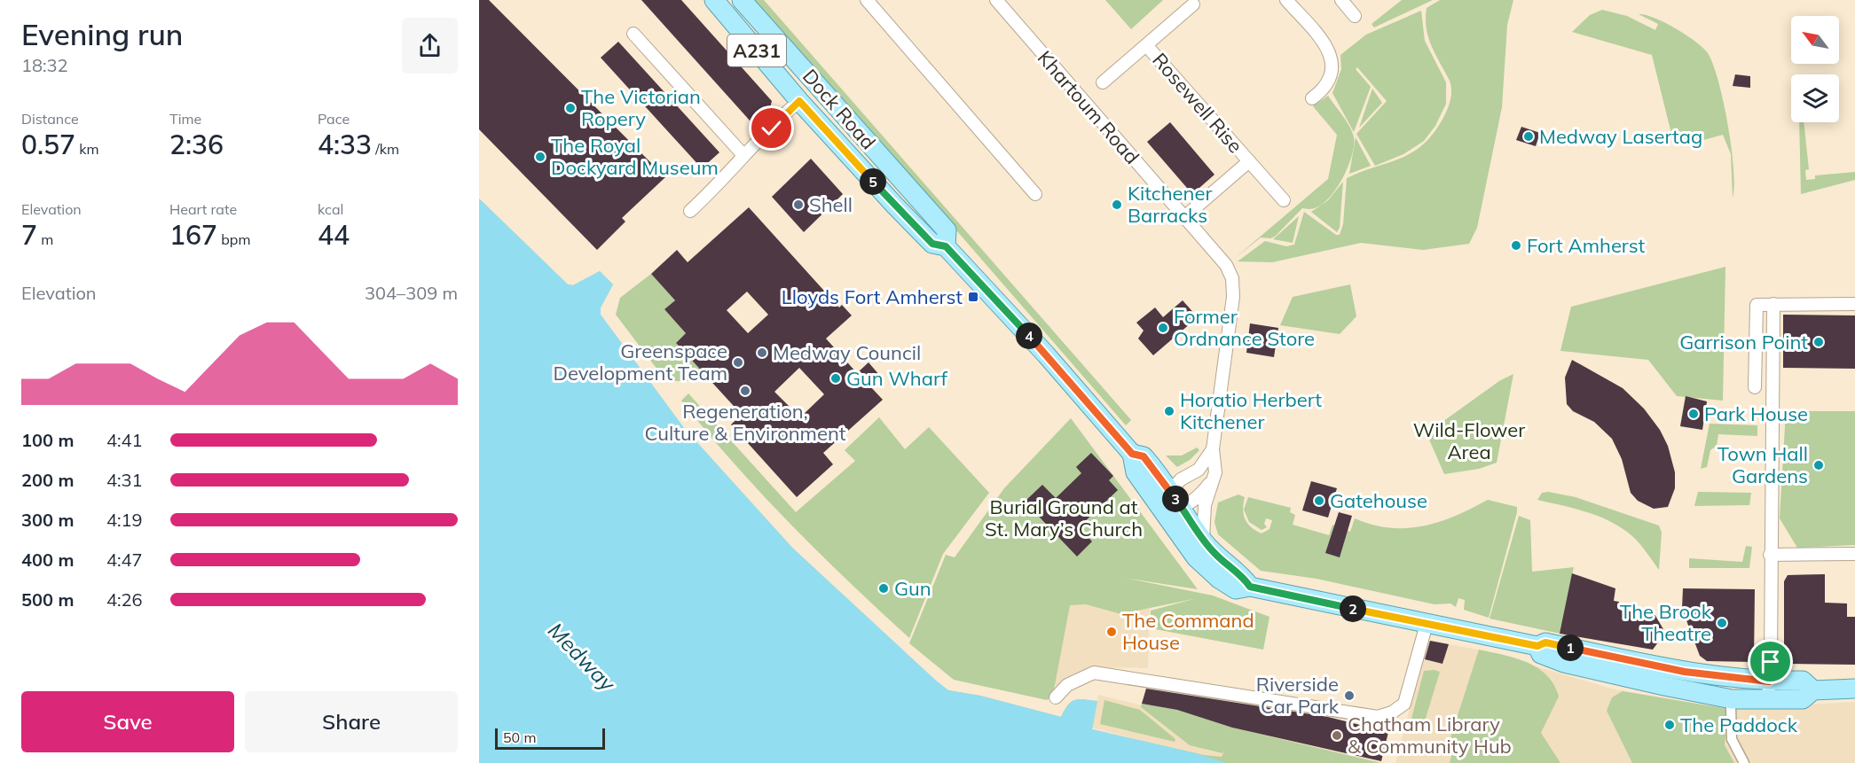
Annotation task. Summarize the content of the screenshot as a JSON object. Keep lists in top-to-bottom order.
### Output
{
  "streets": {
    "main road": ["A231", "Dock Road"],
    "street": ["Rosewell Rise", "Khartoum Road"]
  },
  "crossings": [
    ["A231", "Dock Road"],
    ["Rosewell Rise", "Khartoum Road"],
    ["Khartoum Road", "Dock Road"]
  ],
  "water": ["Medway"],
  "parks": ["Wild-Flower Area", "Burial Ground at St. Mary’s Church"],
  "places": {
    "other": [
      "The Victorian Ropery",
      "Medway Lasertag",
      "The Royal Dockyard Museum",
      "Shell",
      "Kitchener Barracks",
      "Fort Amherst",
      "Former Ordnance Store",
      "Garrison Point",
      "Medway Council",
      "Greenspace Development Team",
      "Gun Wharf",
      "Regeneration, Culture & Environment",
      "Horatio Herbert Kitchener",
      "Park House",
      "Town Hall Gardens",
      "Gatehouse",
      "Gun",
      "The Brook Theatre",
      "The Command House",
      "Riverside Car Park",
      "The Paddock",
      "Chatham Library & Community Hub"
    ],
    "transit": ["Lloyds Fort Amherst"]
  },
  "scale_bar": "50 m",
  "north": "top left",
  "page": {
    "heading": ["Evening run", "18:32"],
    "stats": [
      ["Distance", "0.57 km"],
      ["Time", "2:36"],
      ["Pace", "4:33 /km"],
      ["Elevation", "7 m"],
      ["Heart rate", "167 bpm"],
      ["kcal", "44"]
    ],
    "pins": [
      "5",
      "4",
      "3",
      "2",
      "1"
    ],
    "chart": ["Elevation", "304–309 m"],
    "list": [
      {
        "name": "100 m",
        "note": "4:41"
      },
      {
        "name": "200 m",
        "note": "4:31"
      },
      {
        "name": "300 m",
        "note": "4:19"
      },
      {
        "name": "400 m",
        "note": "4:47"
      },
      {
        "name": "500 m",
        "note": "4:26"
      }
    ],
    "buttons": ["Save", "Share"],
    "scale": "50 m"
  }
}
